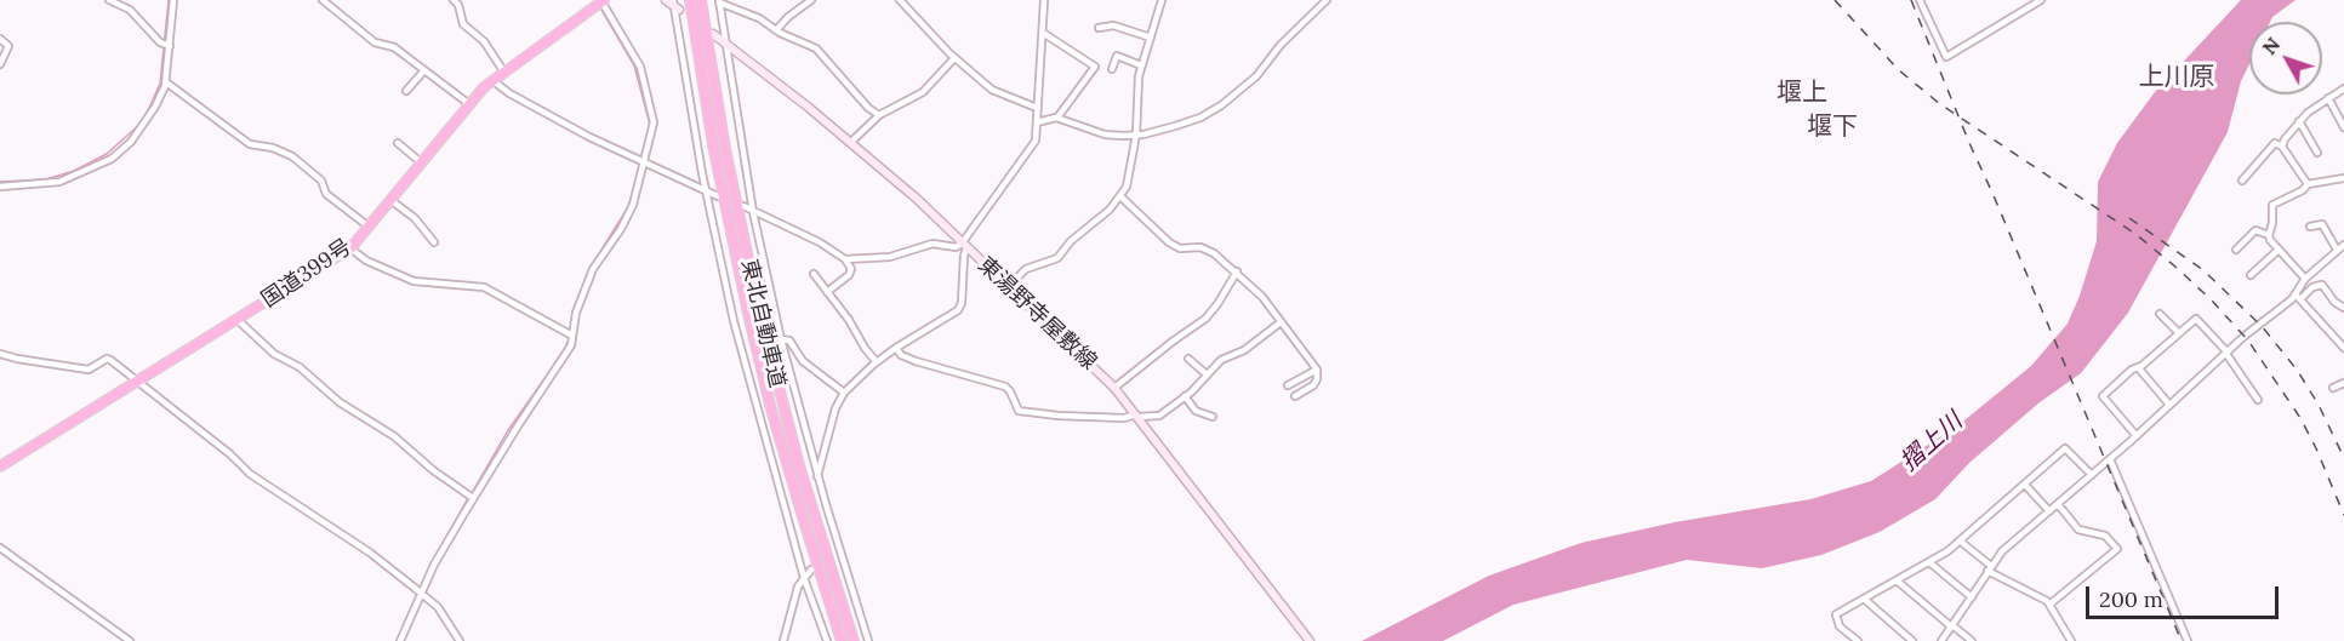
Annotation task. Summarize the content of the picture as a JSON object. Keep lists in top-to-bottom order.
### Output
{
  "streets": {
    "highway": ["国道399号", "東北自動車道"],
    "main road": ["東湯野寺屋敷線"]
  },
  "districts": ["上川原", "堰上", "堰下"],
  "water": ["摺上川"],
  "scale_bar": "200 m",
  "north": "top left"
}
